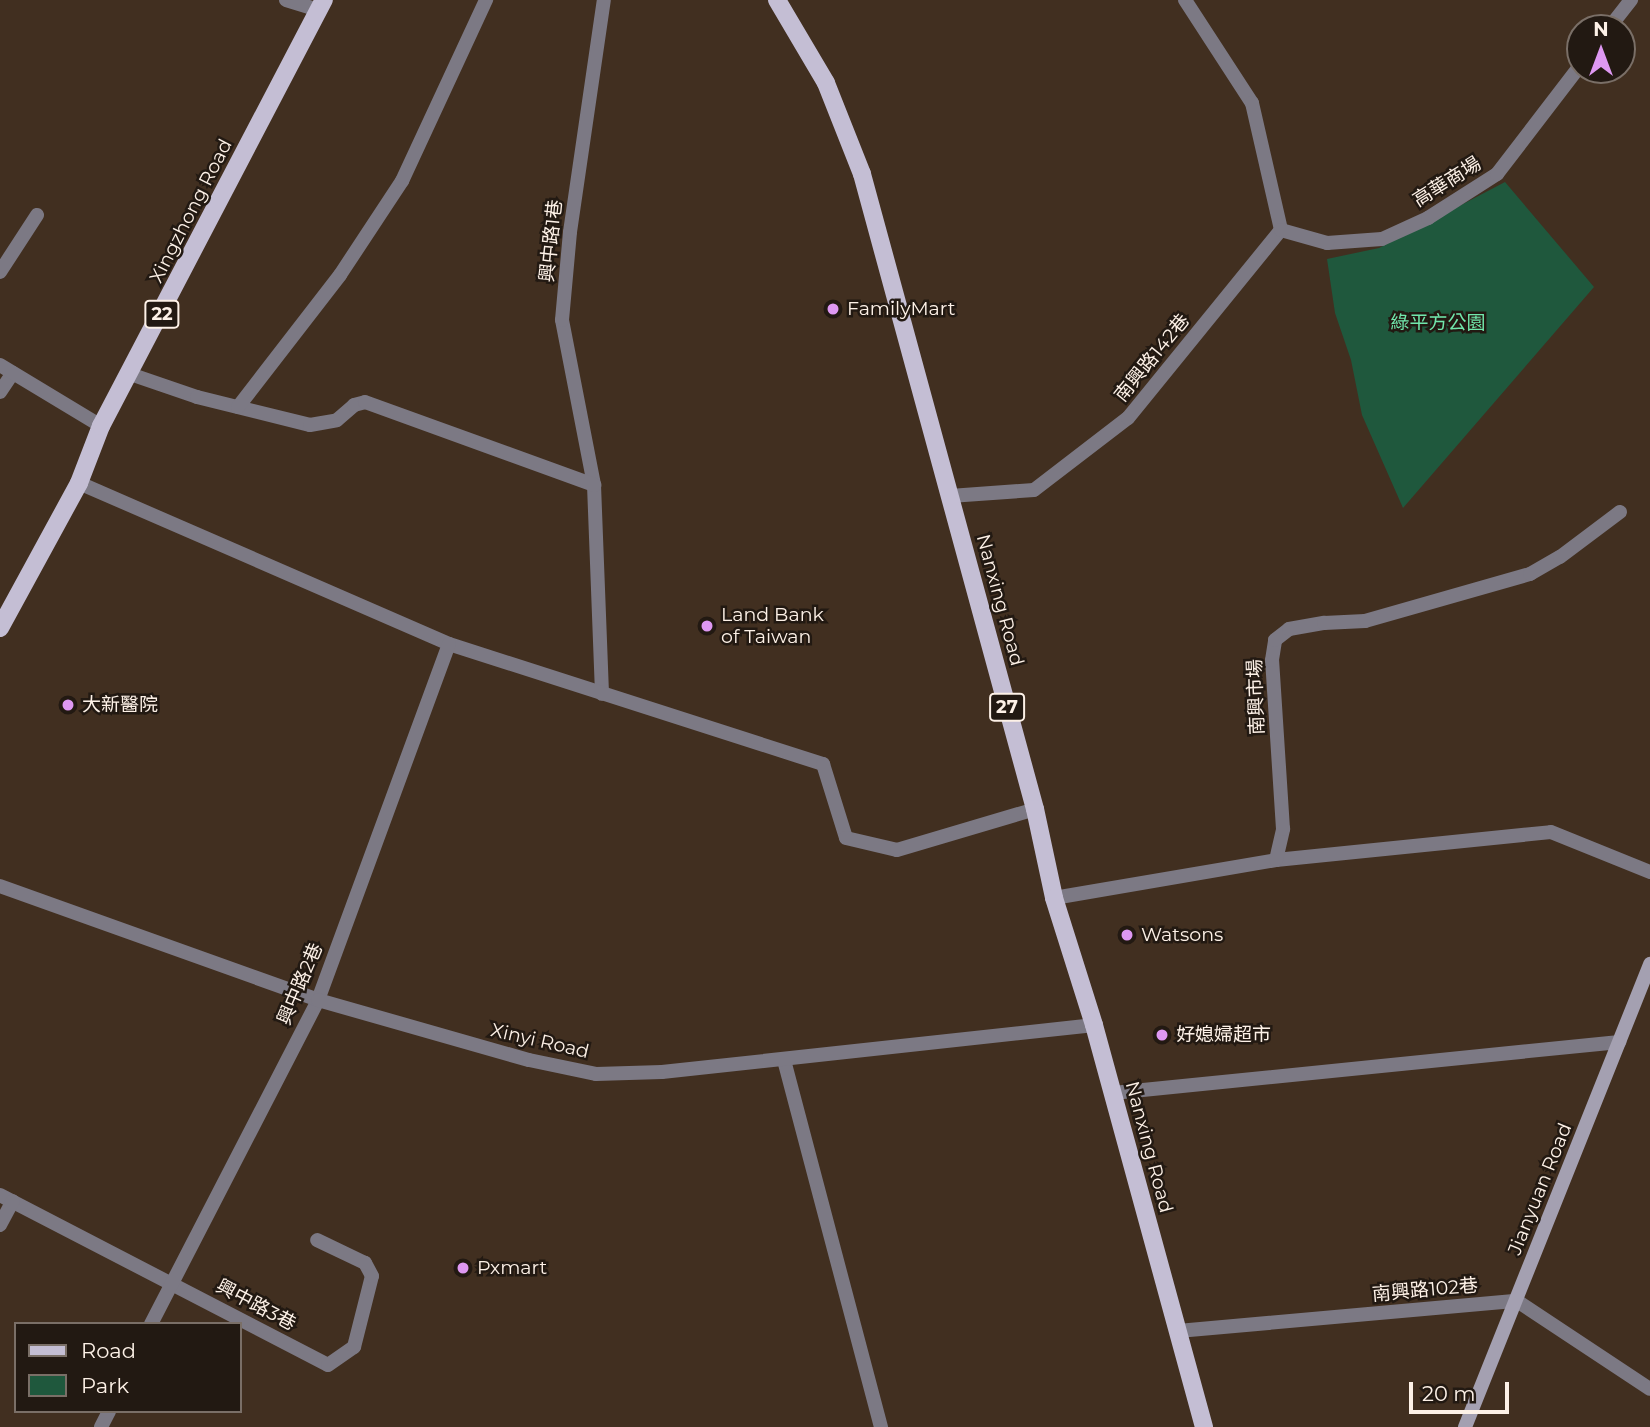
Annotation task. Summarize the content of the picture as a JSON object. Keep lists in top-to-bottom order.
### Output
{
  "streets": {
    "main road": [
      "Xingzhong Road",
      "22",
      "Nanxing Road",
      "27"
    ],
    "street": [
      "高華商場",
      "興中路1巷",
      "南興路142巷",
      "南興市場",
      "興中路2巷",
      "Xinyi Road",
      "Jianyuan Road",
      "南興路102巷",
      "興中路3巷"
    ]
  },
  "crossings": [
    ["高華商場", "南興路142巷"],
    ["南興路142巷", "Nanxing Road"],
    ["Nanxing Road", "Xinyi Road"],
    ["Nanxing Road", "南興路102巷"],
    ["興中路2巷", "Xinyi Road"],
    ["興中路2巷", "興中路3巷"],
    ["Jianyuan Road", "南興路102巷"]
  ],
  "parks": ["綠平方公園"],
  "places": [
    "FamilyMart",
    "Land Bank of Taiwan",
    "大新醫院",
    "Watsons",
    "好媳婦超市",
    "Pxmart"
  ],
  "legend": ["Road", "Park"],
  "scale_bar": "20 m",
  "north": "top"
}
